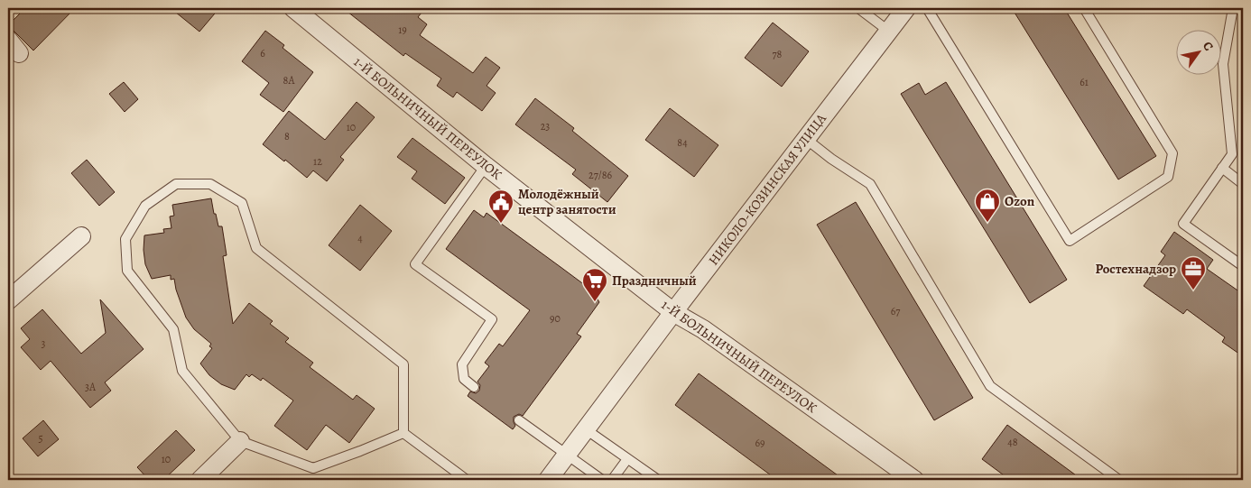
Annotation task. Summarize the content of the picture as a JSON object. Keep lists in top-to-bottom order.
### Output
{
  "streets": {
    "street": ["1-Й БОЛЬНИЧНЫЙ ПЕРЕУЛОК", "НИКОЛО-КОЗИНСКАЯ УЛИЦА"]
  },
  "crossings": [
    ["1-Й БОЛЬНИЧНЫЙ ПЕРЕУЛОК", "НИКОЛО-КОЗИНСКАЯ УЛИЦА"]
  ],
  "places": {
    "shop": ["Ozon"],
    "public building": ["Молодёжный центр занятости"],
    "office": ["Ростехнадзор"],
    "supermarket": ["Праздничный"]
  },
  "house_numbers": [
    "19",
    "6",
    "78",
    "8А",
    "61",
    "23",
    "10",
    "8",
    "84",
    "12",
    "27/86",
    "4",
    "67",
    "90",
    "3",
    "3А",
    "5",
    "48",
    "69",
    "10"
  ],
  "north": "top right"
}
